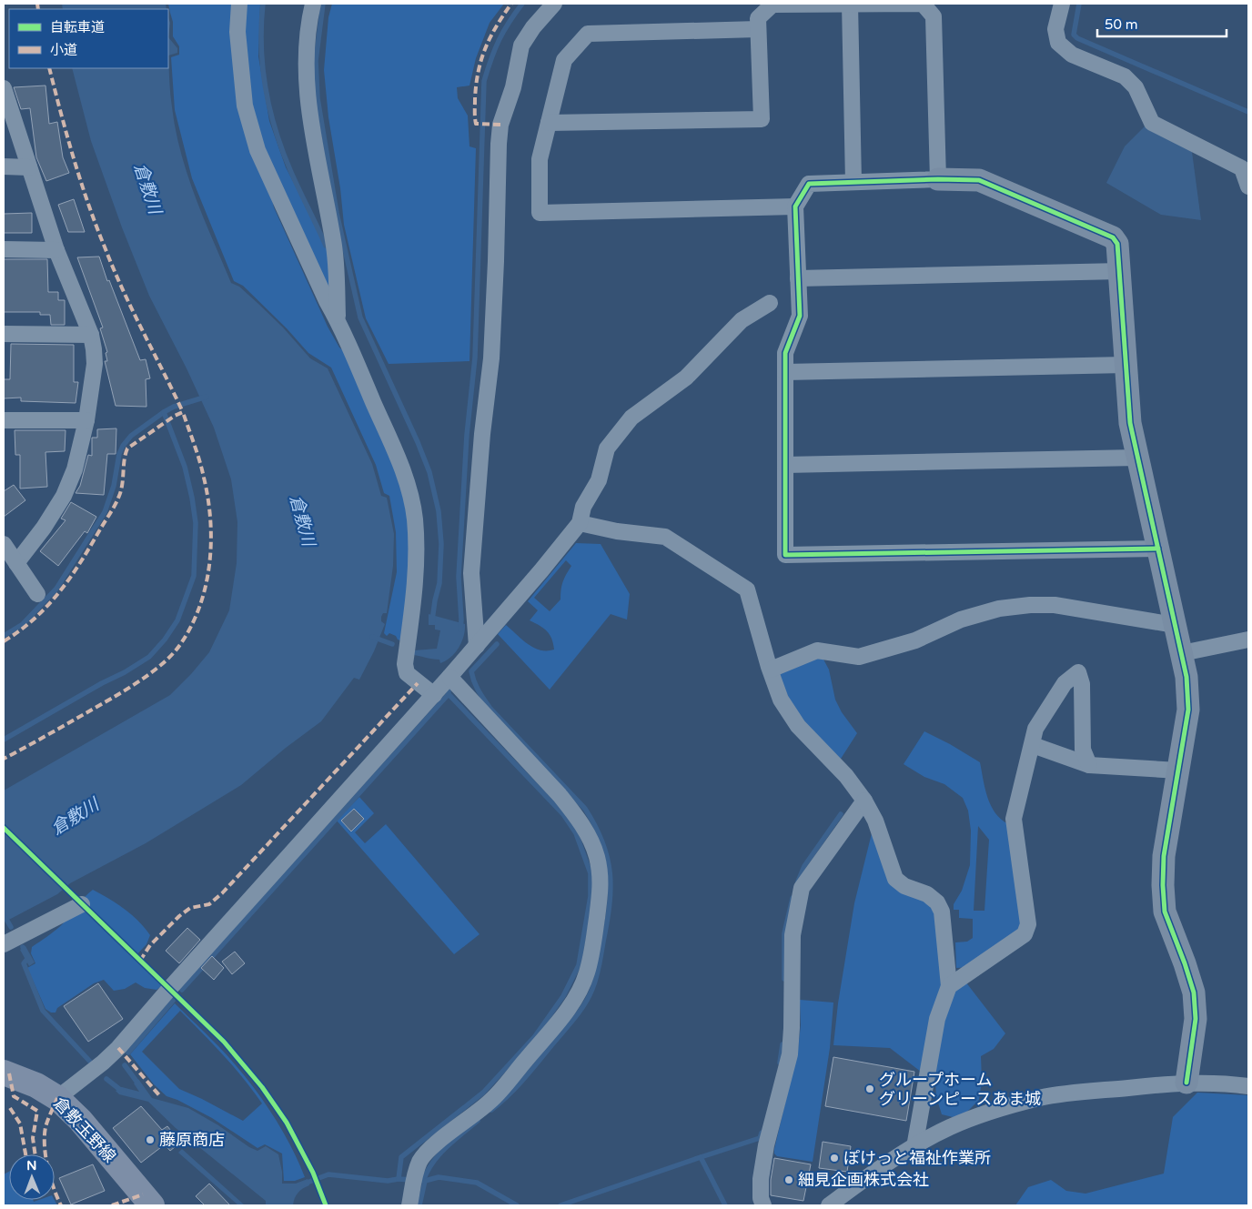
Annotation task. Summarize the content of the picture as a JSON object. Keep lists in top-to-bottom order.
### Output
{
  "streets": {
    "main road": ["倉敷玉野線"]
  },
  "water": ["倉敷川"],
  "places": [
    "グループホーム グリーンピースあま城",
    "藤原商店",
    "ぽけっと福祉作業所",
    "細見企画株式会社"
  ],
  "legend": ["自転車道", "小道"],
  "scale_bar": "50 m",
  "north": "top"
}
